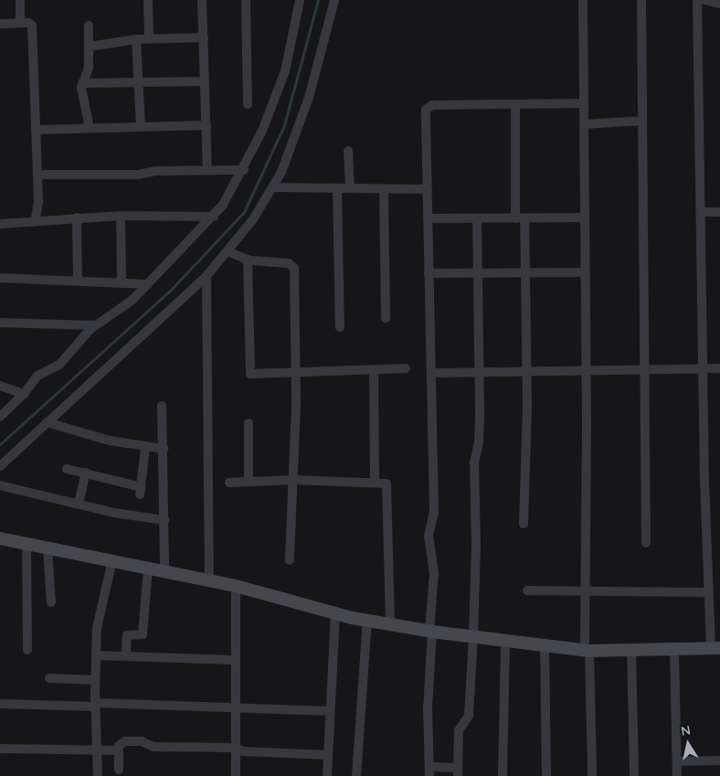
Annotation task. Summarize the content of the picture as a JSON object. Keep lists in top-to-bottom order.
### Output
{
  "north": "top"
}
